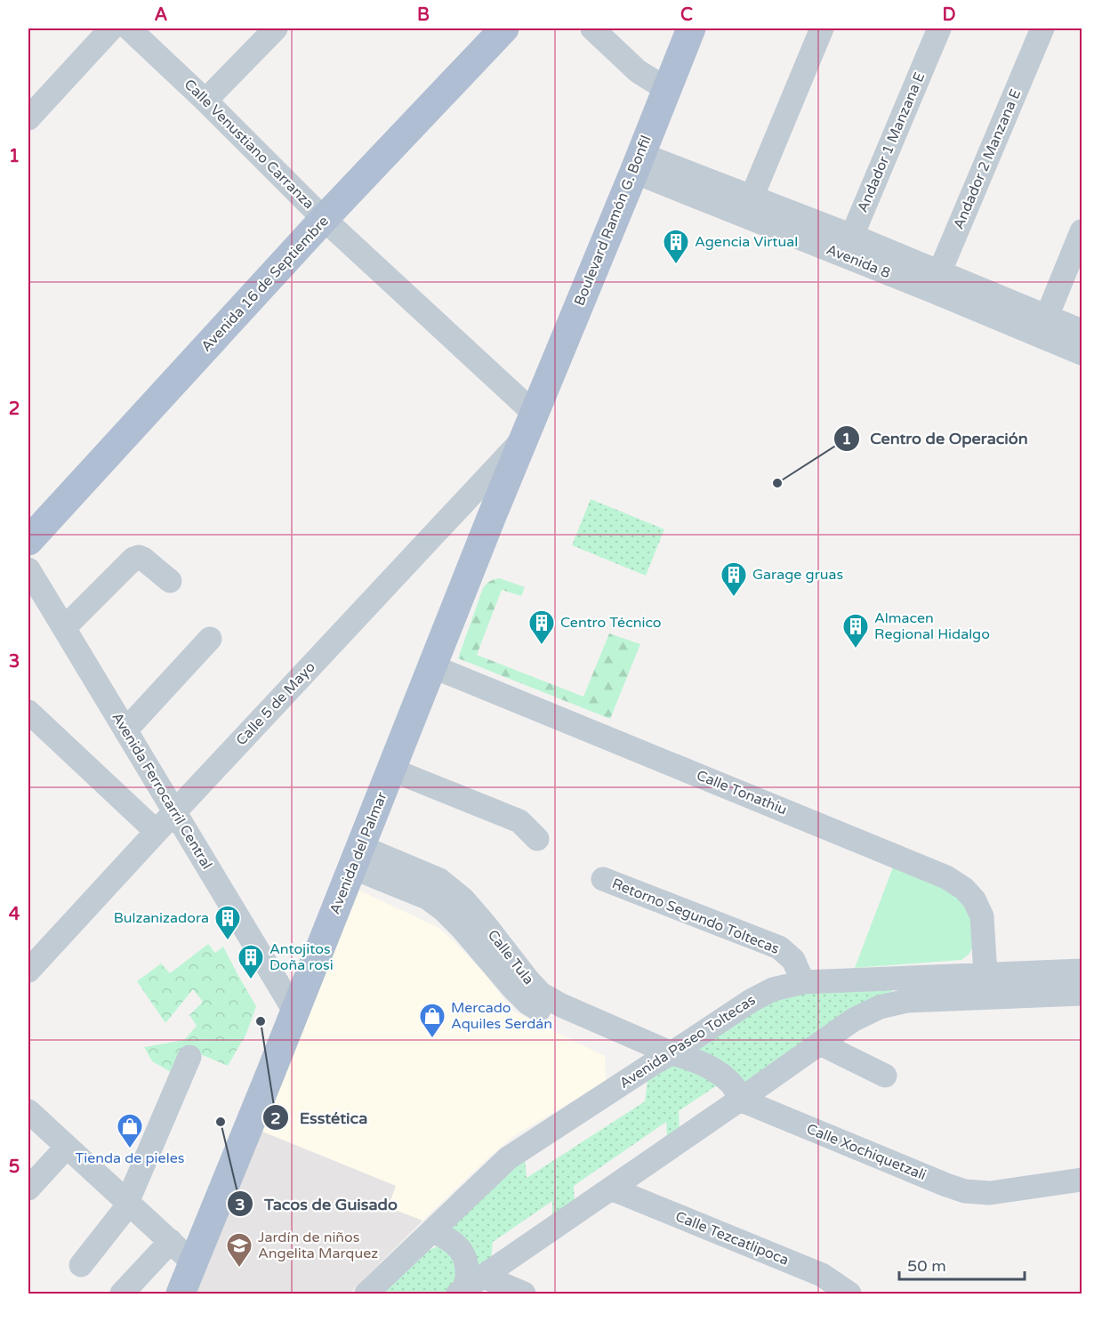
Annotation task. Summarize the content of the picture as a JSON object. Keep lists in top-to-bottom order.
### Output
{
  "streets": {
    "main road": ["Boulevard Ramón G. Bonfil", "Avenida 16 de Septiembre", "Avenida del Palmar"],
    "street": [
      "Andador 1 Manzana E",
      "Calle Venustiano Carranza",
      "Andador 2 Manzana E",
      "Avenida 8",
      "Calle 5 de Mayo",
      "Avenida Ferrocarril Central",
      "Calle Tonathiu",
      "Retorno Segundo Toltecas",
      "Calle Tula",
      "Avenida Paseo Toltecas",
      "Calle Xochiquetzali",
      "Calle Tezcatlipoca"
    ]
  },
  "crossings": [
    ["Andador 1 Manzana E", "Avenida 8"],
    ["Calle Venustiano Carranza", "Boulevard Ramón G. Bonfil"],
    ["Calle Venustiano Carranza", "Avenida 16 de Septiembre"],
    ["Calle Venustiano Carranza", "Calle 5 de Mayo"],
    ["Calle Venustiano Carranza", "Avenida del Palmar"],
    ["Andador 2 Manzana E", "Avenida 8"],
    ["Boulevard Ramón G. Bonfil", "Avenida 8"],
    ["Boulevard Ramón G. Bonfil", "Calle 5 de Mayo"],
    ["Boulevard Ramón G. Bonfil", "Avenida del Palmar"],
    ["Calle 5 de Mayo", "Avenida Ferrocarril Central"],
    ["Calle 5 de Mayo", "Avenida del Palmar"],
    ["Avenida Ferrocarril Central", "Avenida del Palmar"],
    ["Calle Tonathiu", "Avenida del Palmar"],
    ["Calle Tonathiu", "Avenida Paseo Toltecas"],
    ["Avenida del Palmar", "Calle Tula"],
    ["Retorno Segundo Toltecas", "Avenida Paseo Toltecas"],
    ["Calle Tula", "Avenida Paseo Toltecas"]
  ],
  "places": {
    "building": [
      "Agencia Virtual",
      "Garage gruas",
      "Centro Técnico",
      "Almacen Regional Hidalgo",
      "Bulzanizadora",
      "Antojitos Doña rosi"
    ],
    "other": ["Centro de Operación", "Esstética", "Tacos de Guisado"],
    "shop": ["Mercado Aquiles Serdán", "Tienda de pieles"],
    "school or university": ["Jardín de niños Angelita Marquez"]
  },
  "scale_bar": "50 m",
  "grid": {
    "columns": [
      "A",
      "B",
      "C",
      "D"
    ],
    "rows": [
      "1",
      "2",
      "3",
      "4",
      "5"
    ]
  }
}
